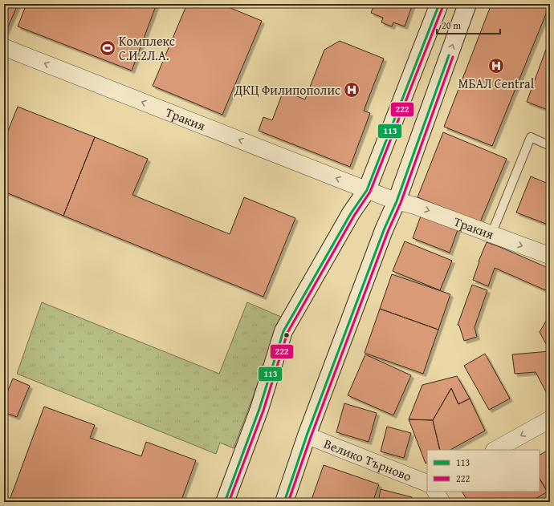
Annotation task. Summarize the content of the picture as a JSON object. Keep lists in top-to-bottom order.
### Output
{
  "streets": {
    "street": ["Тракия", "Велико Търново"]
  },
  "places": {
    "sports": ["Kомплекс С.И.2Л.А."],
    "hospital": ["МБАЛ Central", "ДКЦ Филипополис"]
  },
  "lines": ["transit line 113", "transit line 222"],
  "legend": ["113", "222"],
  "scale_bar": "20 m"
}
